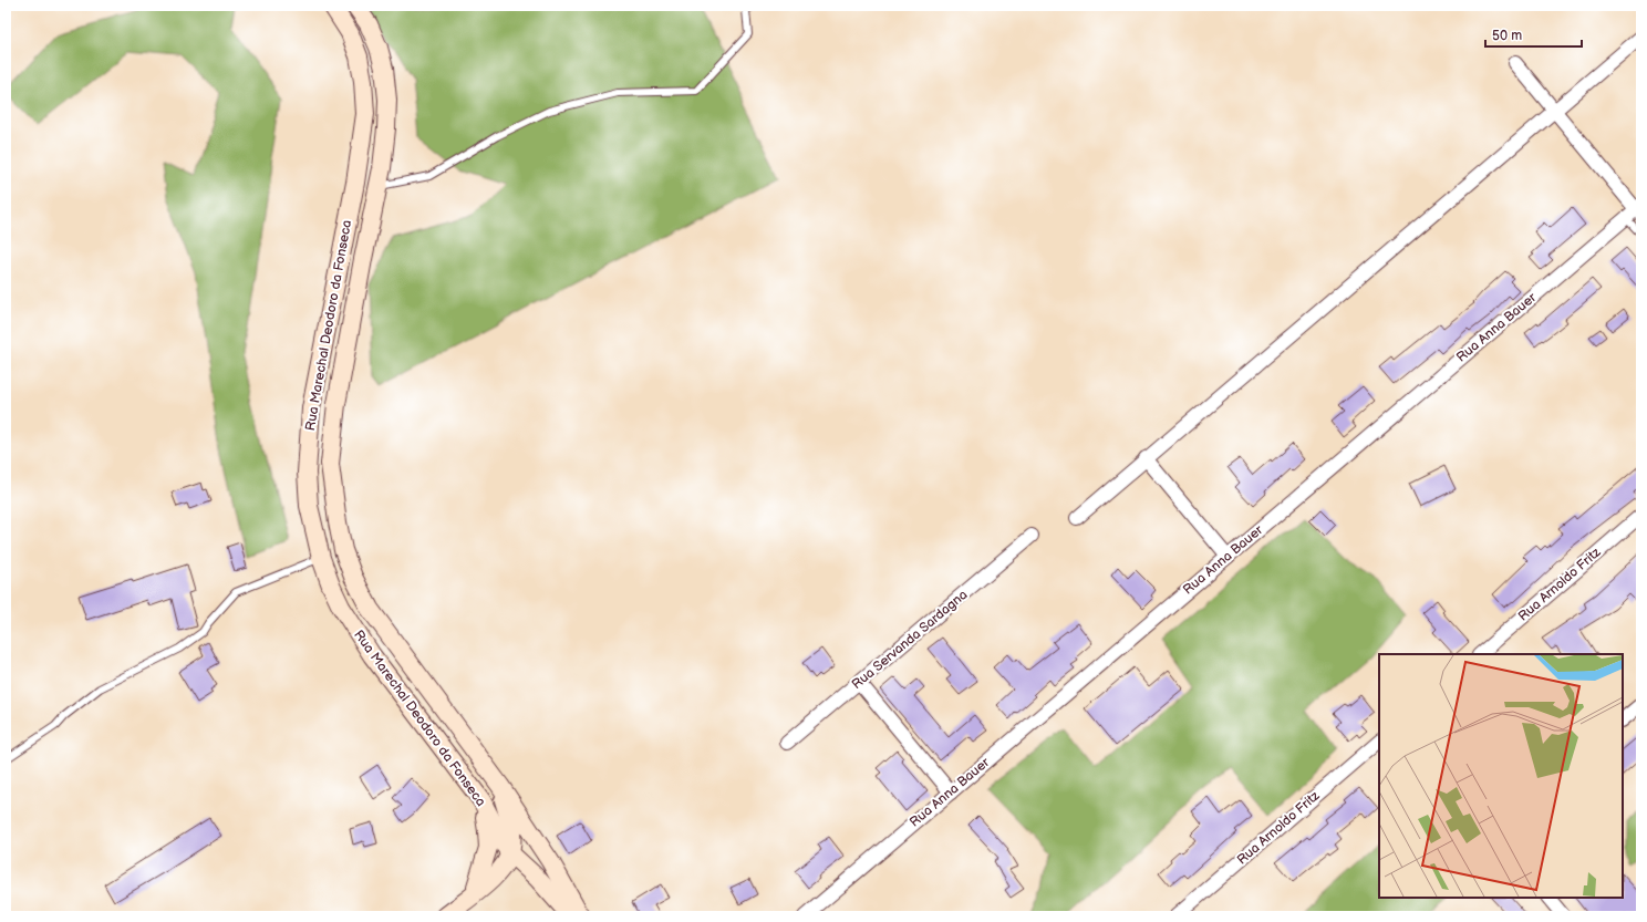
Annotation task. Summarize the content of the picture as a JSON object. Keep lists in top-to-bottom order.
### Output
{
  "streets": {
    "main road": ["Rua Marechal Deodoro da Fonseca"],
    "street": ["Rua Anna Bauer", "Rua Arnoldo Fritz", "Rua Servanda Sardagna"]
  },
  "scale_bar": "50 m"
}
